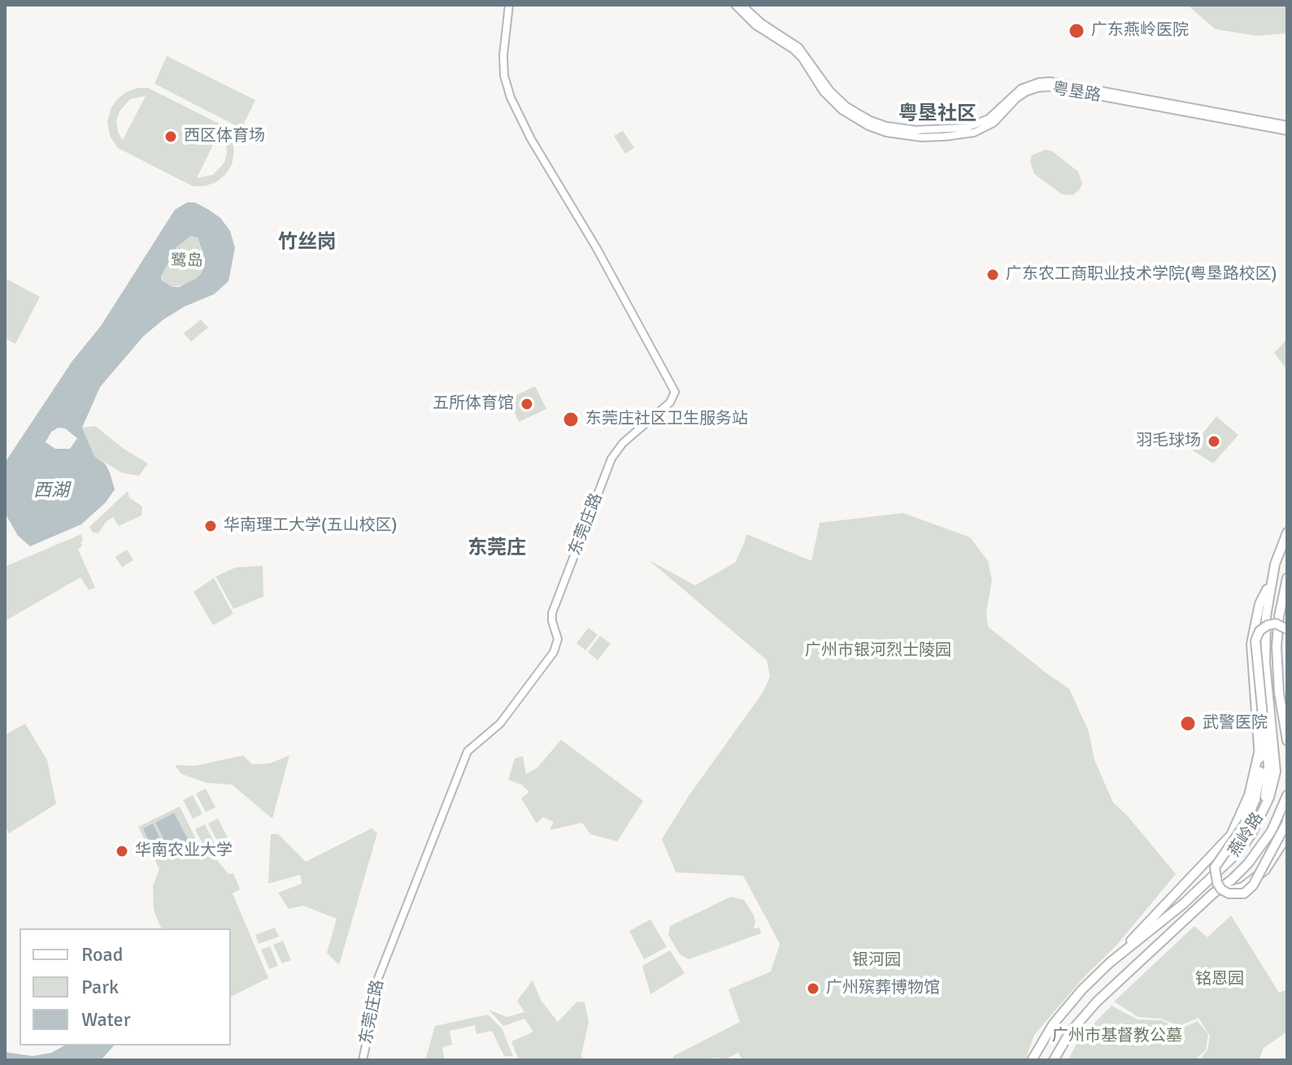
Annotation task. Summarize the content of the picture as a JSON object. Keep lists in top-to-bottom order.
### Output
{
  "streets": {
    "highway": ["燕岭路"],
    "main road": ["粤垦路", "东莞庄路"]
  },
  "districts": ["粤垦社区", "竹丝岗", "东莞庄"],
  "water": ["西湖"],
  "parks": [
    "鹭岛",
    "广州市银河烈士陵园",
    "银河园",
    "铭恩园",
    "广州市基督教公墓"
  ],
  "places": [
    "广东燕岭医院",
    "西区体育场",
    "广东农工商职业技术学院(粤垦路校区)",
    "五所体育馆",
    "东莞庄社区卫生服务站",
    "羽毛球场",
    "华南理工大学(五山校区)",
    "武警医院",
    "华南农业大学",
    "广州殡葬博物馆"
  ],
  "legend": ["Road", "Park", "Water"]
}
